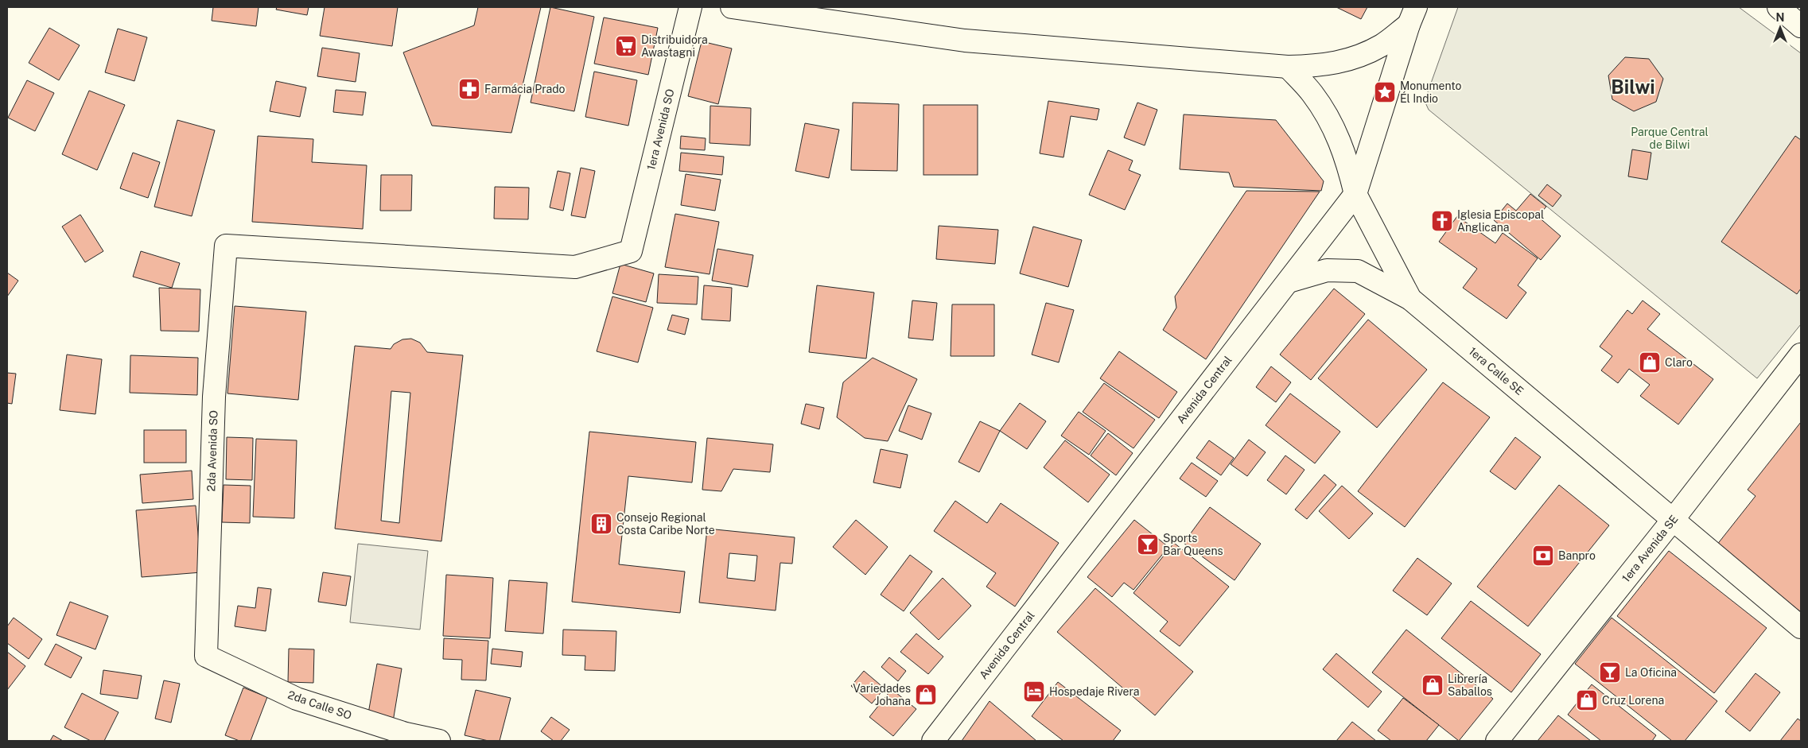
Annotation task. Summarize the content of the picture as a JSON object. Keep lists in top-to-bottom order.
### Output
{
  "streets": {
    "street": [
      "1era Avenida SO",
      "1era Calle SE",
      "Avenida Central",
      "2da Avenida SO",
      "1era Avenida SE",
      "2da Calle SO"
    ]
  },
  "crossings": [
    ["1era Avenida SO", "2da Avenida SO"],
    ["1era Calle SE", "Avenida Central"],
    ["1era Calle SE", "1era Avenida SE"],
    ["2da Avenida SO", "2da Calle SO"]
  ],
  "districts": ["Bilwi"],
  "parks": ["Parque Central de Bilwi"],
  "places": {
    "supermarket": ["Distribuidora Awastagni"],
    "pharmacy": ["Farmácia Prado"],
    "place": ["Monumento Él Indio"],
    "church": ["Iglesia Episcopal Anglicana"],
    "shop": [
      "Claro",
      "Librería Saballos",
      "Variedades Johana",
      "Cruz Lorena"
    ],
    "building": ["Consejo Regional Costa Caribe Norte"],
    "bar": ["Sports Bar Queens", "La Oficina"],
    "bank": ["Banpro"],
    "hotel": ["Hospedaje Rivera"]
  },
  "north": "top"
}
